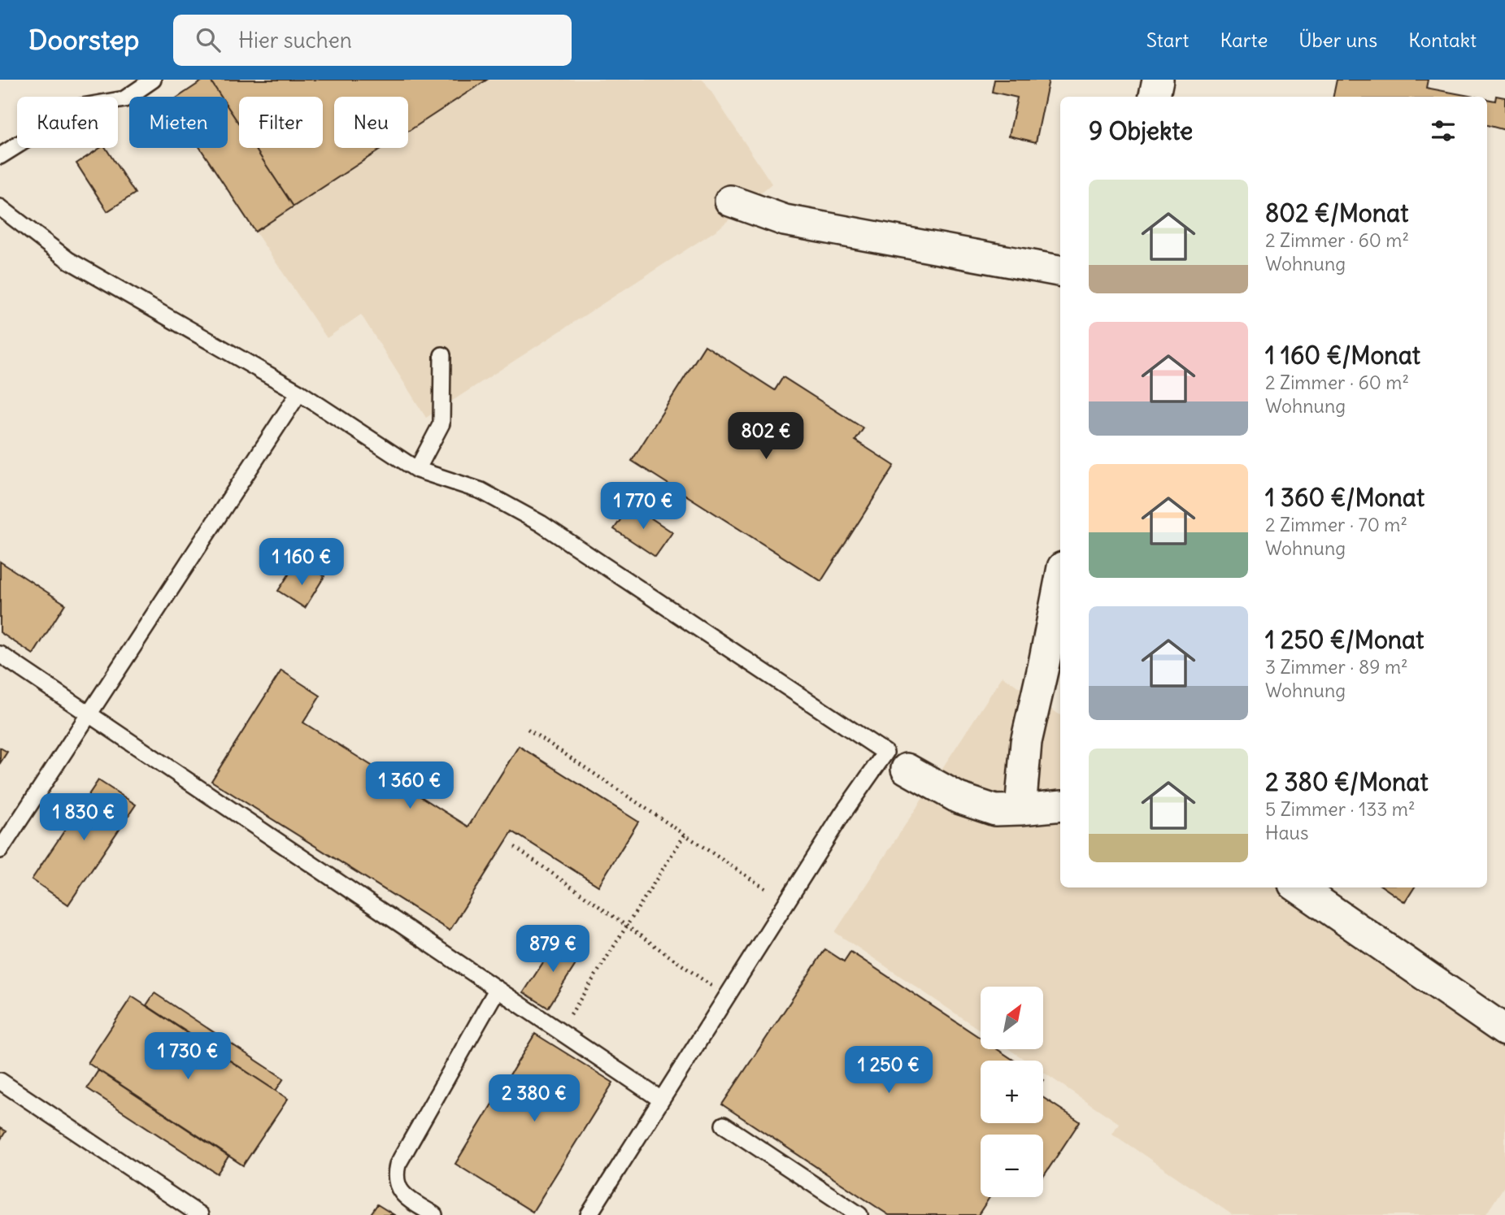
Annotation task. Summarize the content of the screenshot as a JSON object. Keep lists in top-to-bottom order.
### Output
{
  "north": "top right",
  "page": {
    "header": "Doorstep",
    "search": "Hier suchen",
    "nav": [
      "Start",
      "Karte",
      "Über uns",
      "Kontakt"
    ],
    "chip": [
      "Kaufen",
      "Mieten",
      "Filter",
      "Neu"
    ],
    "heading": "9 Objekte",
    "list": [
      {
        "name": "802 €/Monat",
        "note": "2 Zimmer · 60 m² · Wohnung"
      },
      {
        "name": "1 160 €/Monat",
        "note": "2 Zimmer · 60 m² · Wohnung"
      },
      {
        "name": "1 360 €/Monat",
        "note": "2 Zimmer · 70 m² · Wohnung"
      },
      {
        "name": "1 250 €/Monat",
        "note": "3 Zimmer · 89 m² · Wohnung"
      },
      {
        "name": "2 380 €/Monat",
        "note": "5 Zimmer · 133 m² · Haus"
      }
    ],
    "price": [
      "802 €",
      "1 770 €",
      "1 160 €",
      "1 360 €",
      "1 830 €",
      "879 €",
      "1 730 €",
      "1 250 €",
      "2 380 €"
    ],
    "map_buttons": ["+", "−"]
  }
}
